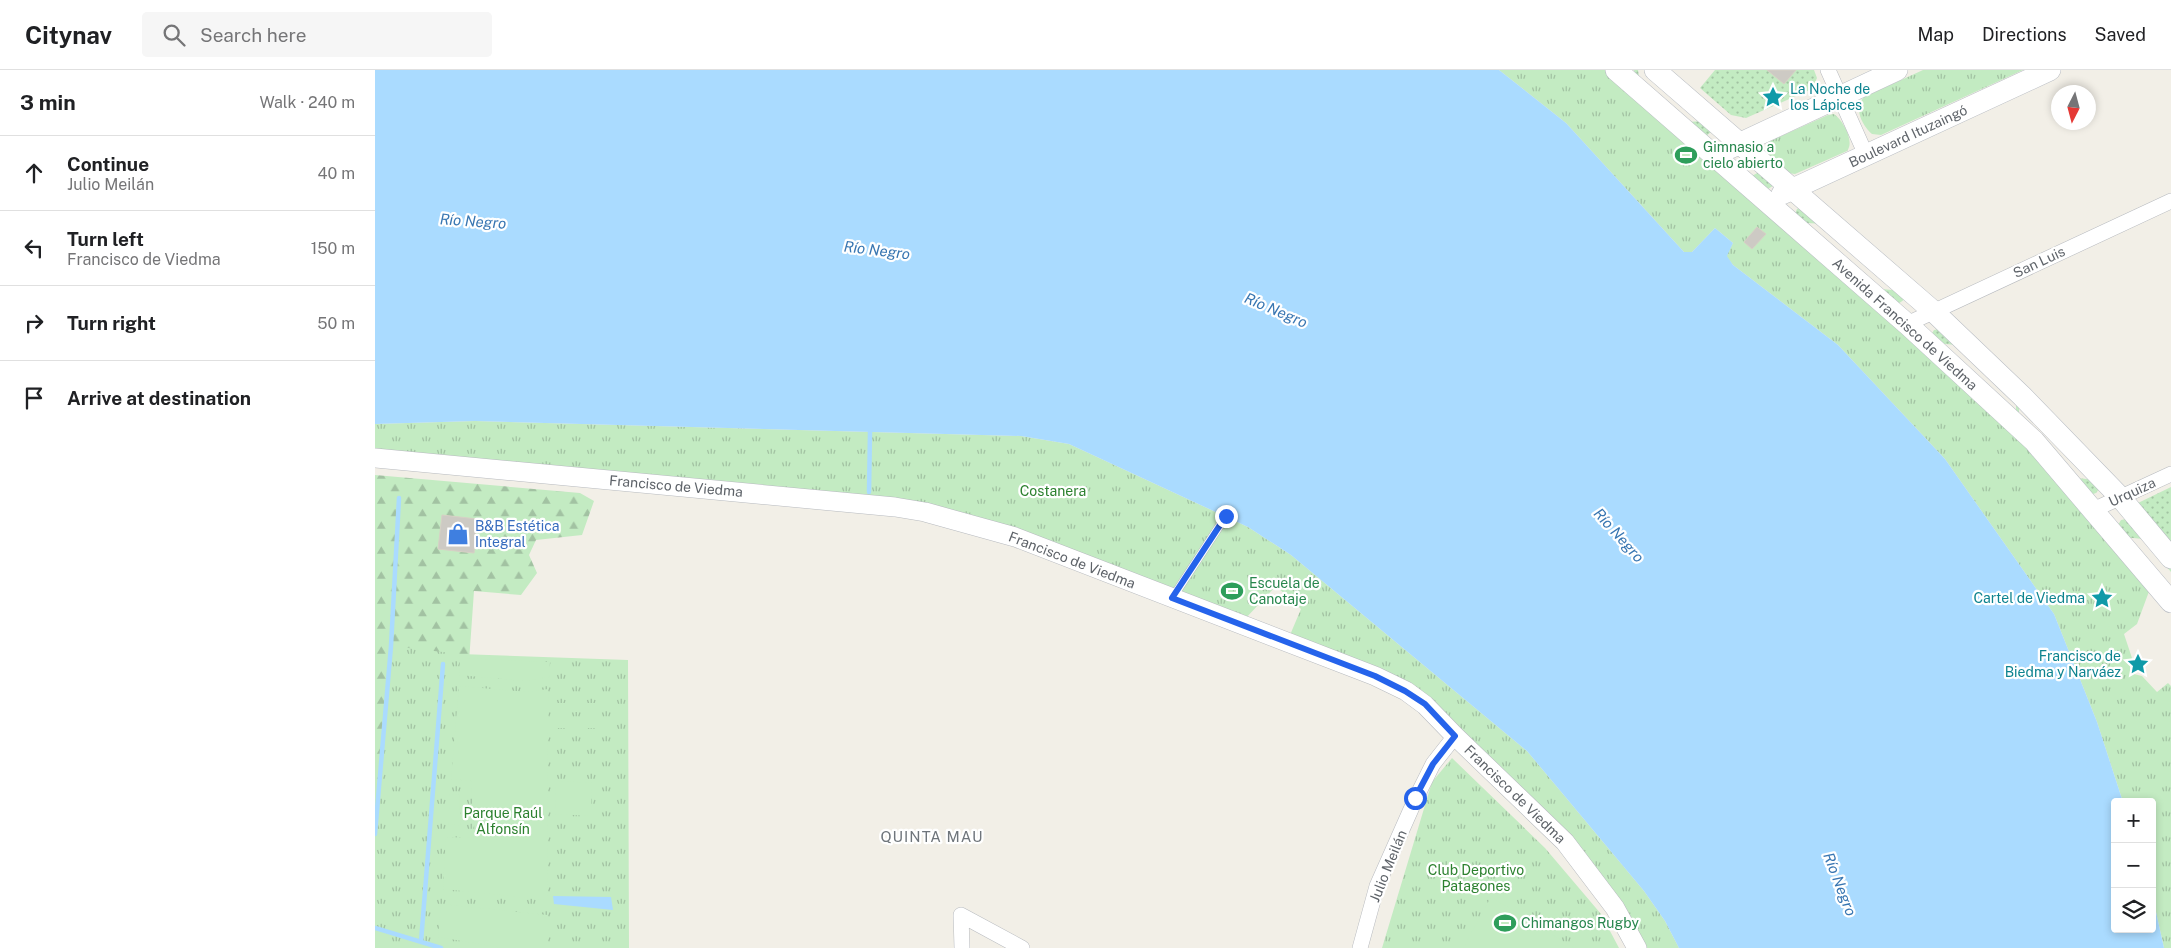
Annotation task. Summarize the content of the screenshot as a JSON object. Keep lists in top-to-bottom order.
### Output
{
  "streets": {
    "main road": ["Boulevard Ituzaingó", "Avenida Francisco de Viedma"],
    "street": [
      "San Luis",
      "Francisco de Viedma",
      "Urquiza",
      "Julio Meilán"
    ]
  },
  "crossings": [
    ["Boulevard Ituzaingó", "Avenida Francisco de Viedma"],
    ["San Luis", "Avenida Francisco de Viedma"],
    ["Avenida Francisco de Viedma", "Urquiza"],
    ["Francisco de Viedma", "Julio Meilán"]
  ],
  "districts": ["QUINTA MAU"],
  "water": ["Río Negro"],
  "parks": ["Costanera", "Parque Raúl Alfonsín", "Club Deportivo Patagones"],
  "places": {
    "place": ["La Noche de los Lápices", "Cartel de Viedma", "Francisco de Biedma y Narváez"],
    "sports": ["Gimnasio a cielo abierto", "Escuela de Canotaje", "Chimangos Rugby"],
    "shop": ["B&B Estética Integral"]
  },
  "north": "bottom",
  "page": {
    "header": "Citynav",
    "search": "Search here",
    "nav": ["Map", "Directions", "Saved"],
    "heading": ["3 min", "Walk · 240 m"],
    "list": [
      ["Continue", "Julio Meilán", "40 m"],
      ["Turn left", "Francisco de Viedma", "150 m"],
      ["Turn right", "50 m"],
      "Arrive at destination"
    ],
    "map_buttons": ["+", "−"]
  }
}
